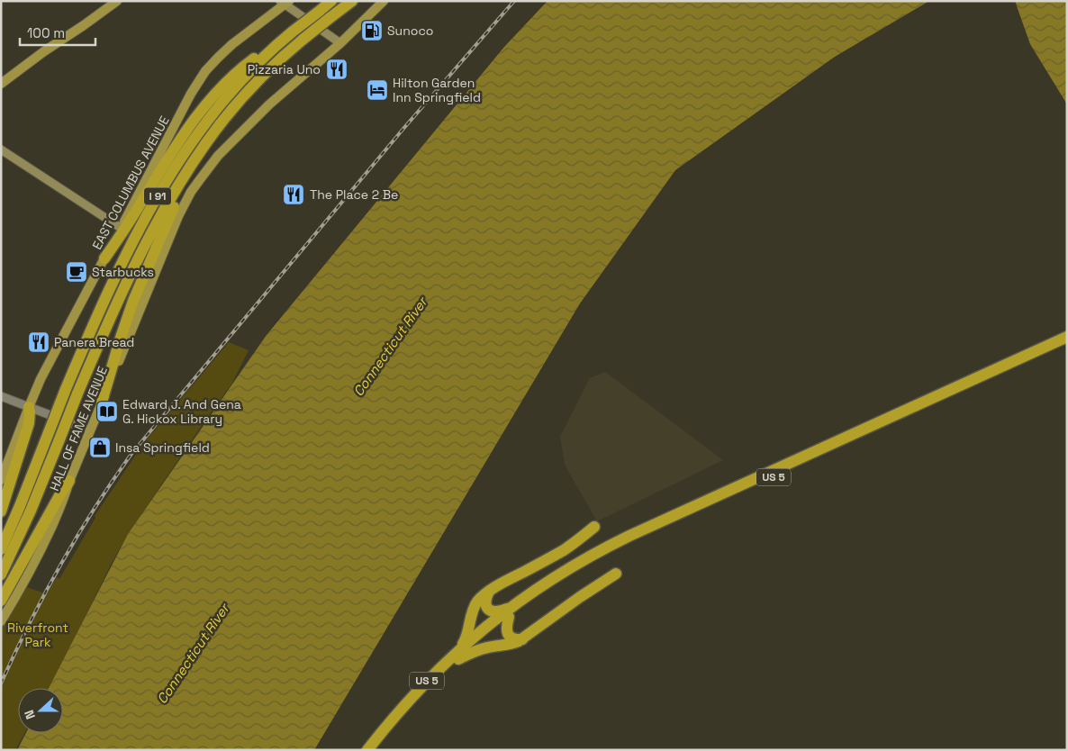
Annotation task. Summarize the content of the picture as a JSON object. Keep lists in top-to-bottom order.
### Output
{
  "streets": {
    "highway": ["I 91", "US 5"],
    "main road": ["EAST COLUMBUS AVENUE", "HALL OF FAME AVENUE"]
  },
  "water": ["Connecticut River"],
  "parks": ["Riverfront Park"],
  "places": {
    "fuel station": ["Sunoco"],
    "restaurant": ["Pizzaria Uno", "The Place 2 Be", "Panera Bread"],
    "hotel": ["Hilton Garden Inn Springfield"],
    "cafe": ["Starbucks"],
    "library": ["Edward J. And Gena G. Hickox Library"],
    "shop": ["Insa Springfield"]
  },
  "scale_bar": "100 m",
  "north": "left"
}
